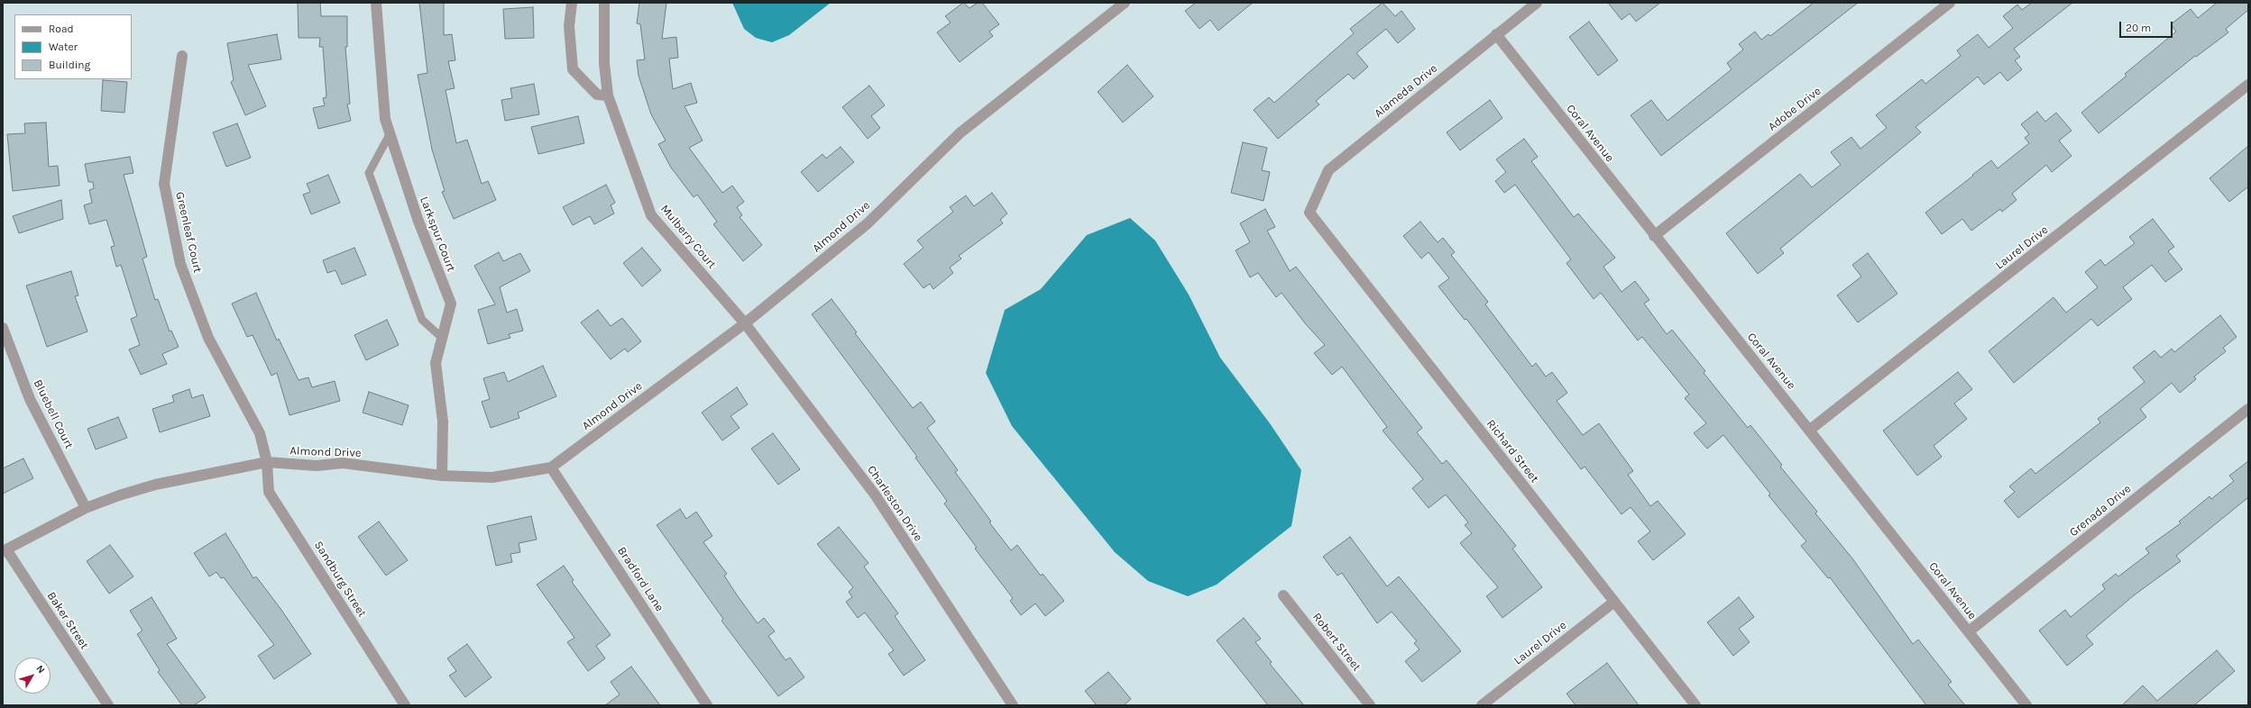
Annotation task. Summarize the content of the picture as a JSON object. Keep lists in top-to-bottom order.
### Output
{
  "streets": {
    "street": [
      "Alameda Drive",
      "Adobe Drive",
      "Coral Avenue",
      "Almond Drive",
      "Greenleaf Court",
      "Larkspur Court",
      "Mulberry Court",
      "Laurel Drive",
      "Bluebell Court",
      "Richard Street",
      "Charleston Drive",
      "Grenada Drive",
      "Sandburg Street",
      "Bradford Lane",
      "Baker Street",
      "Robert Street"
    ]
  },
  "crossings": [
    ["Alameda Drive", "Coral Avenue"],
    ["Alameda Drive", "Richard Street"],
    ["Adobe Drive", "Coral Avenue"],
    ["Coral Avenue", "Laurel Drive"],
    ["Coral Avenue", "Grenada Drive"],
    ["Almond Drive", "Greenleaf Court"],
    ["Almond Drive", "Larkspur Court"],
    ["Almond Drive", "Mulberry Court"],
    ["Almond Drive", "Bluebell Court"],
    ["Almond Drive", "Charleston Drive"],
    ["Almond Drive", "Sandburg Street"],
    ["Almond Drive", "Bradford Lane"],
    ["Almond Drive", "Baker Street"],
    ["Greenleaf Court", "Sandburg Street"],
    ["Mulberry Court", "Charleston Drive"],
    ["Laurel Drive", "Richard Street"]
  ],
  "legend": ["Road", "Water", "Building"],
  "scale_bar": "20 m",
  "north": "top right"
}
